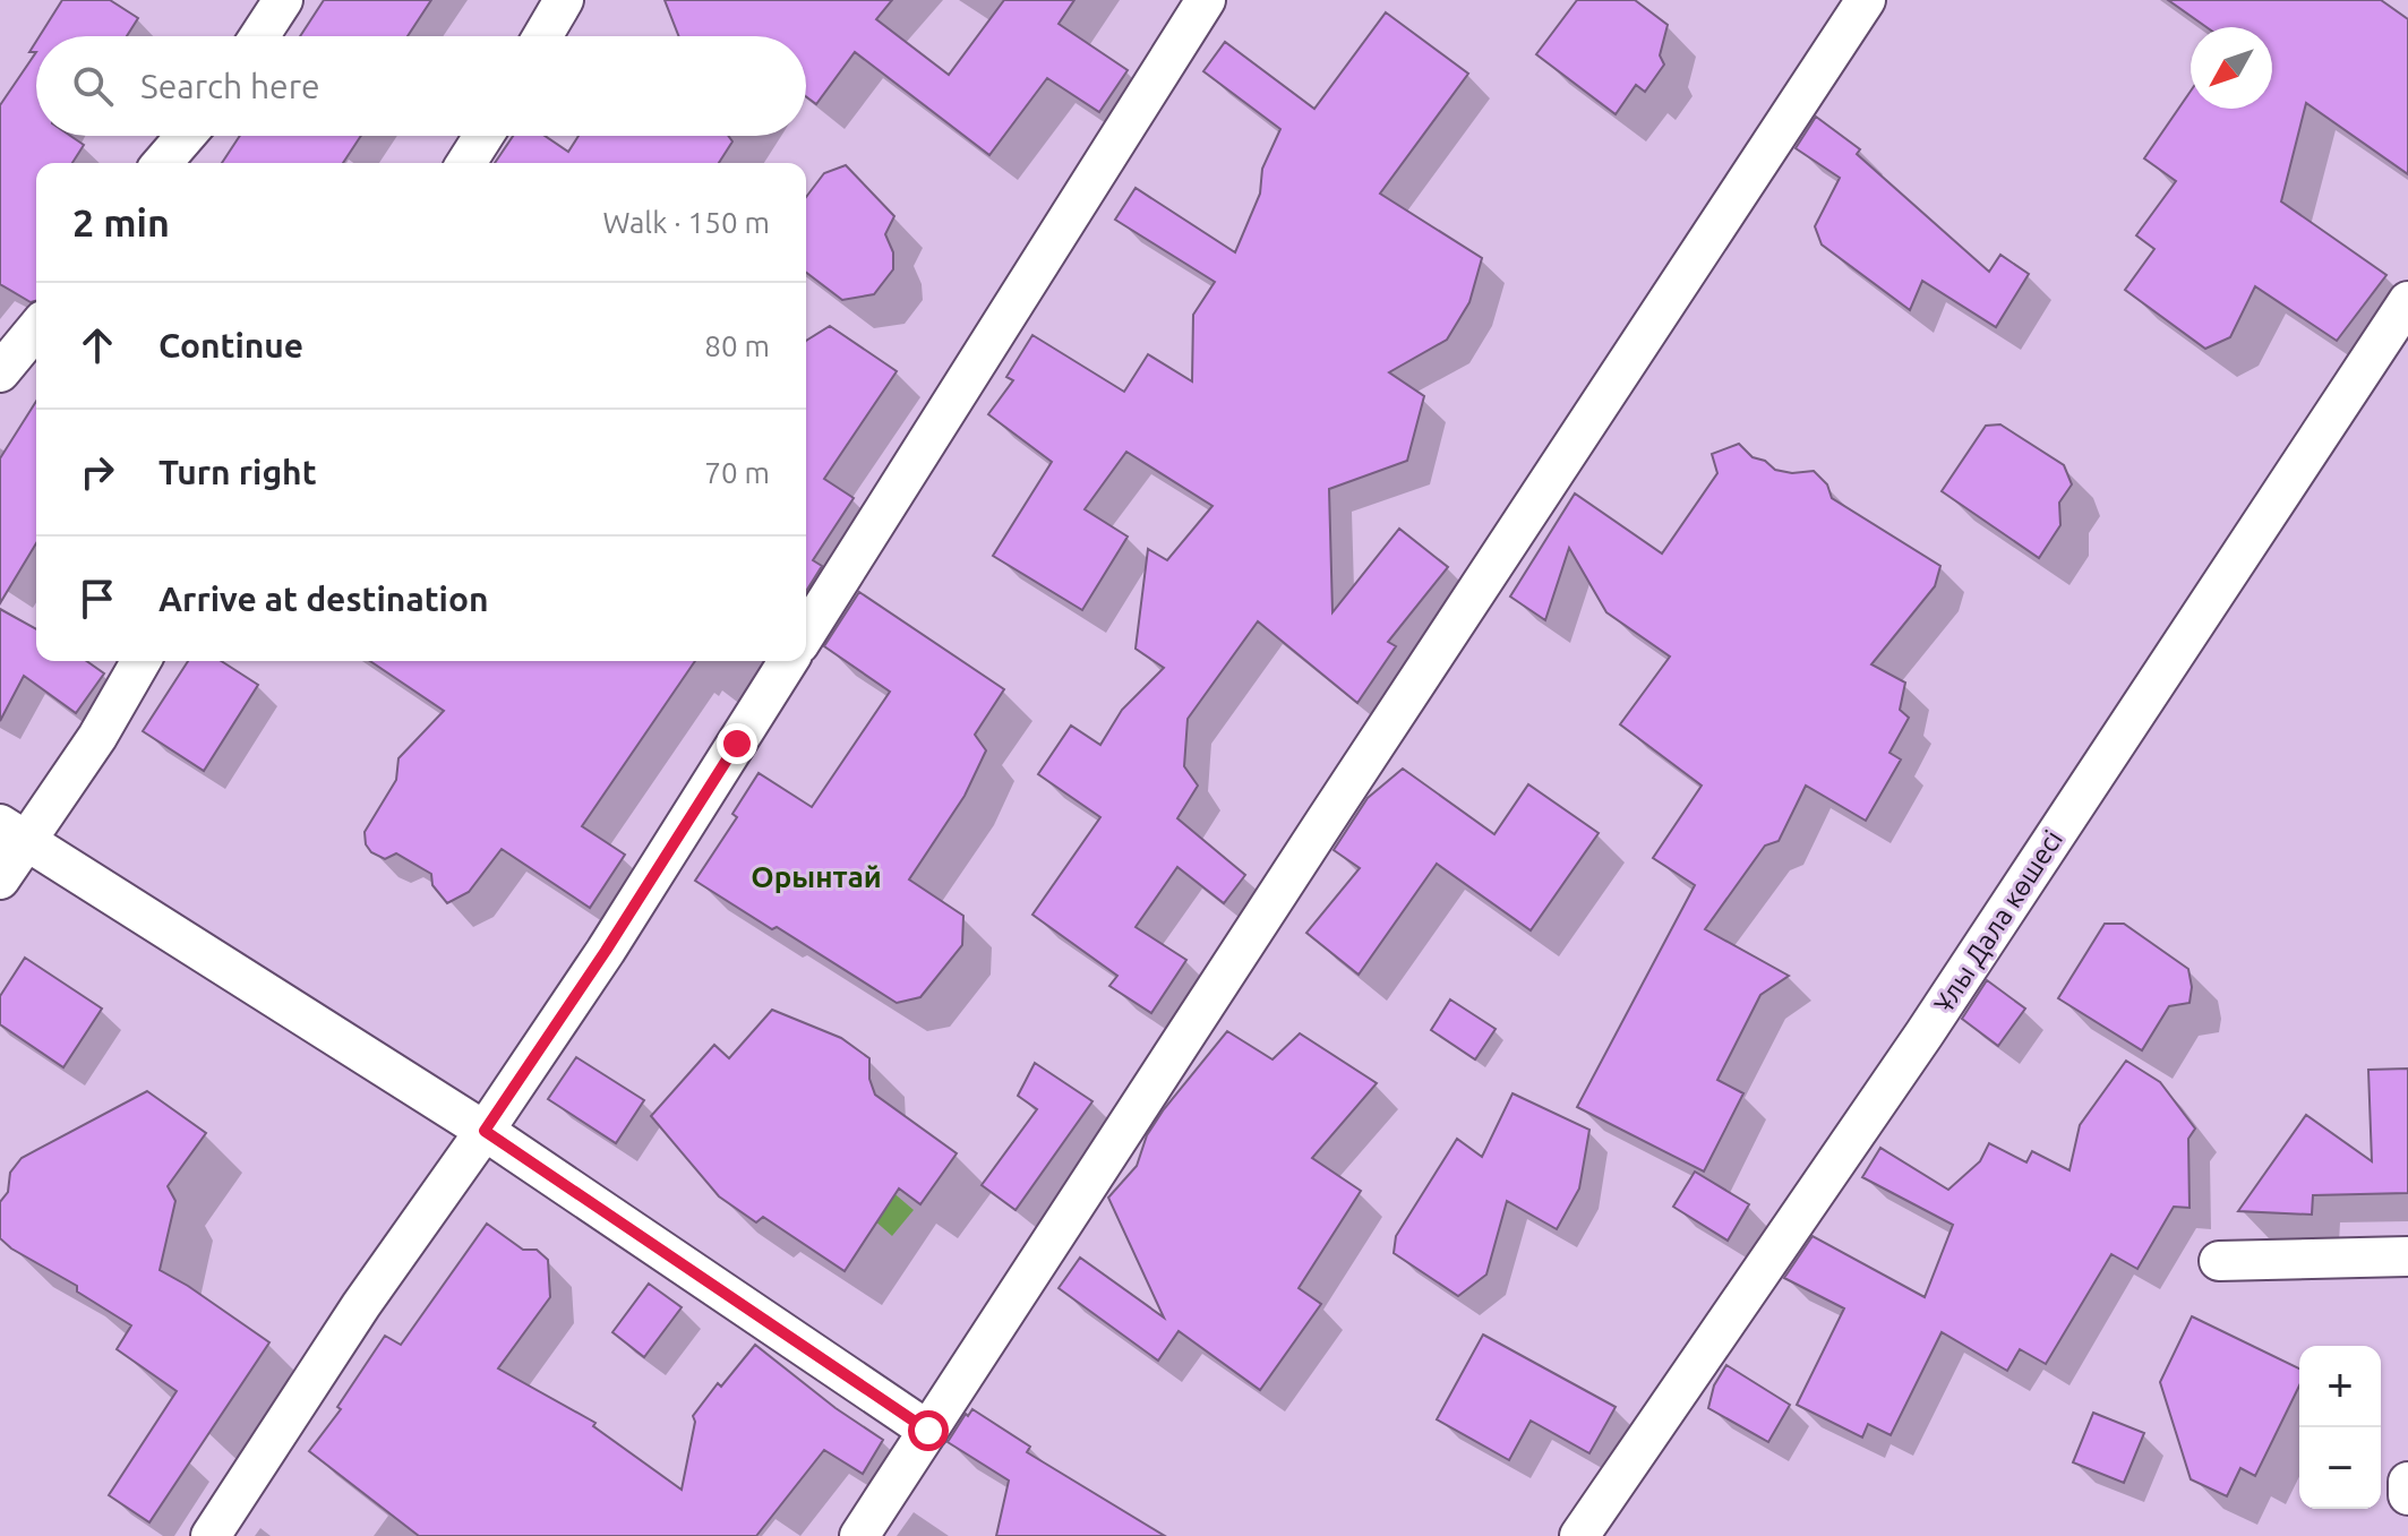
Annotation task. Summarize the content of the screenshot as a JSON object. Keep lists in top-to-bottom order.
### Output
{
  "streets": {
    "street": ["Ұлы Дала көшесі"]
  },
  "districts": ["Орынтай"],
  "north": "bottom left",
  "page": {
    "search": "Search here",
    "heading": ["2 min", "Walk · 150 m"],
    "list": [
      ["Continue", "80 m"],
      ["Turn right", "70 m"],
      "Arrive at destination"
    ],
    "map_buttons": ["+", "−"]
  }
}
